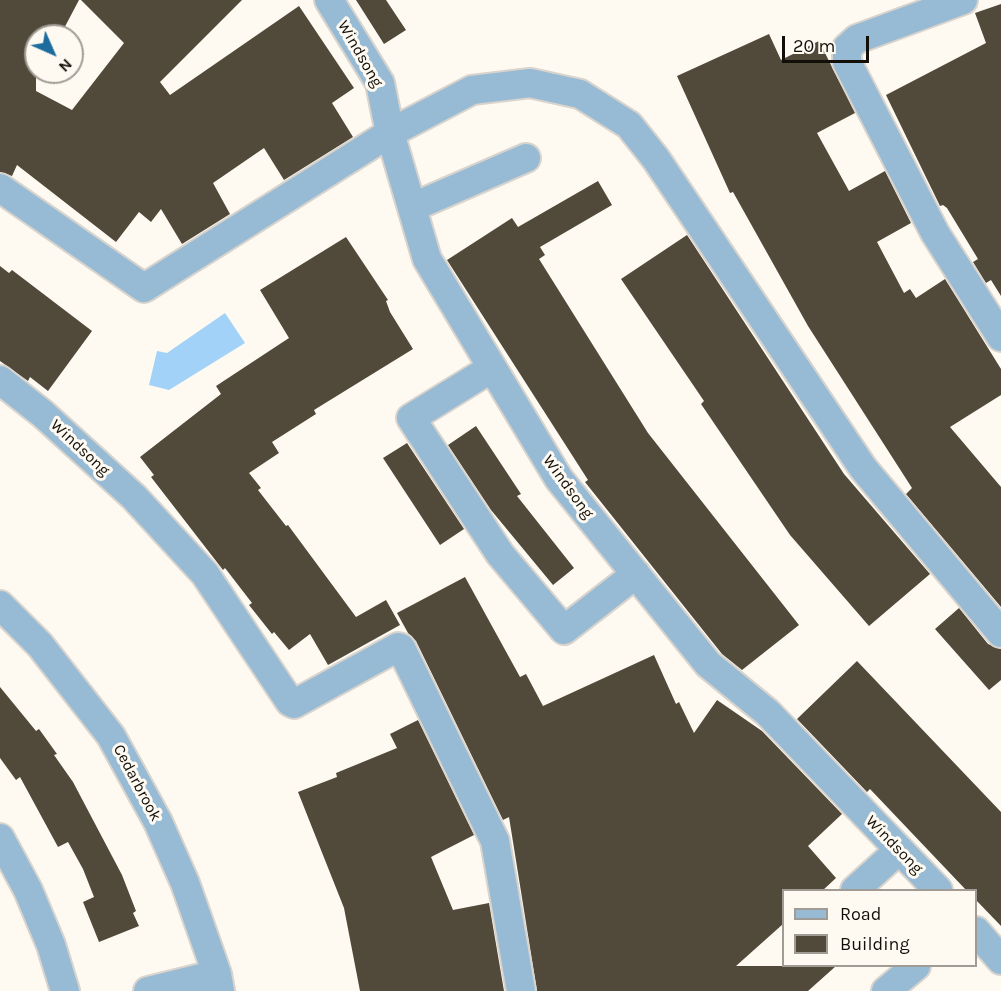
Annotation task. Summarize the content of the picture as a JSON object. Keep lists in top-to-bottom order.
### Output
{
  "streets": {
    "street": ["Windsong", "Cedarbrook"]
  },
  "legend": ["Road", "Building"],
  "scale_bar": "20 m",
  "north": "bottom right"
}
